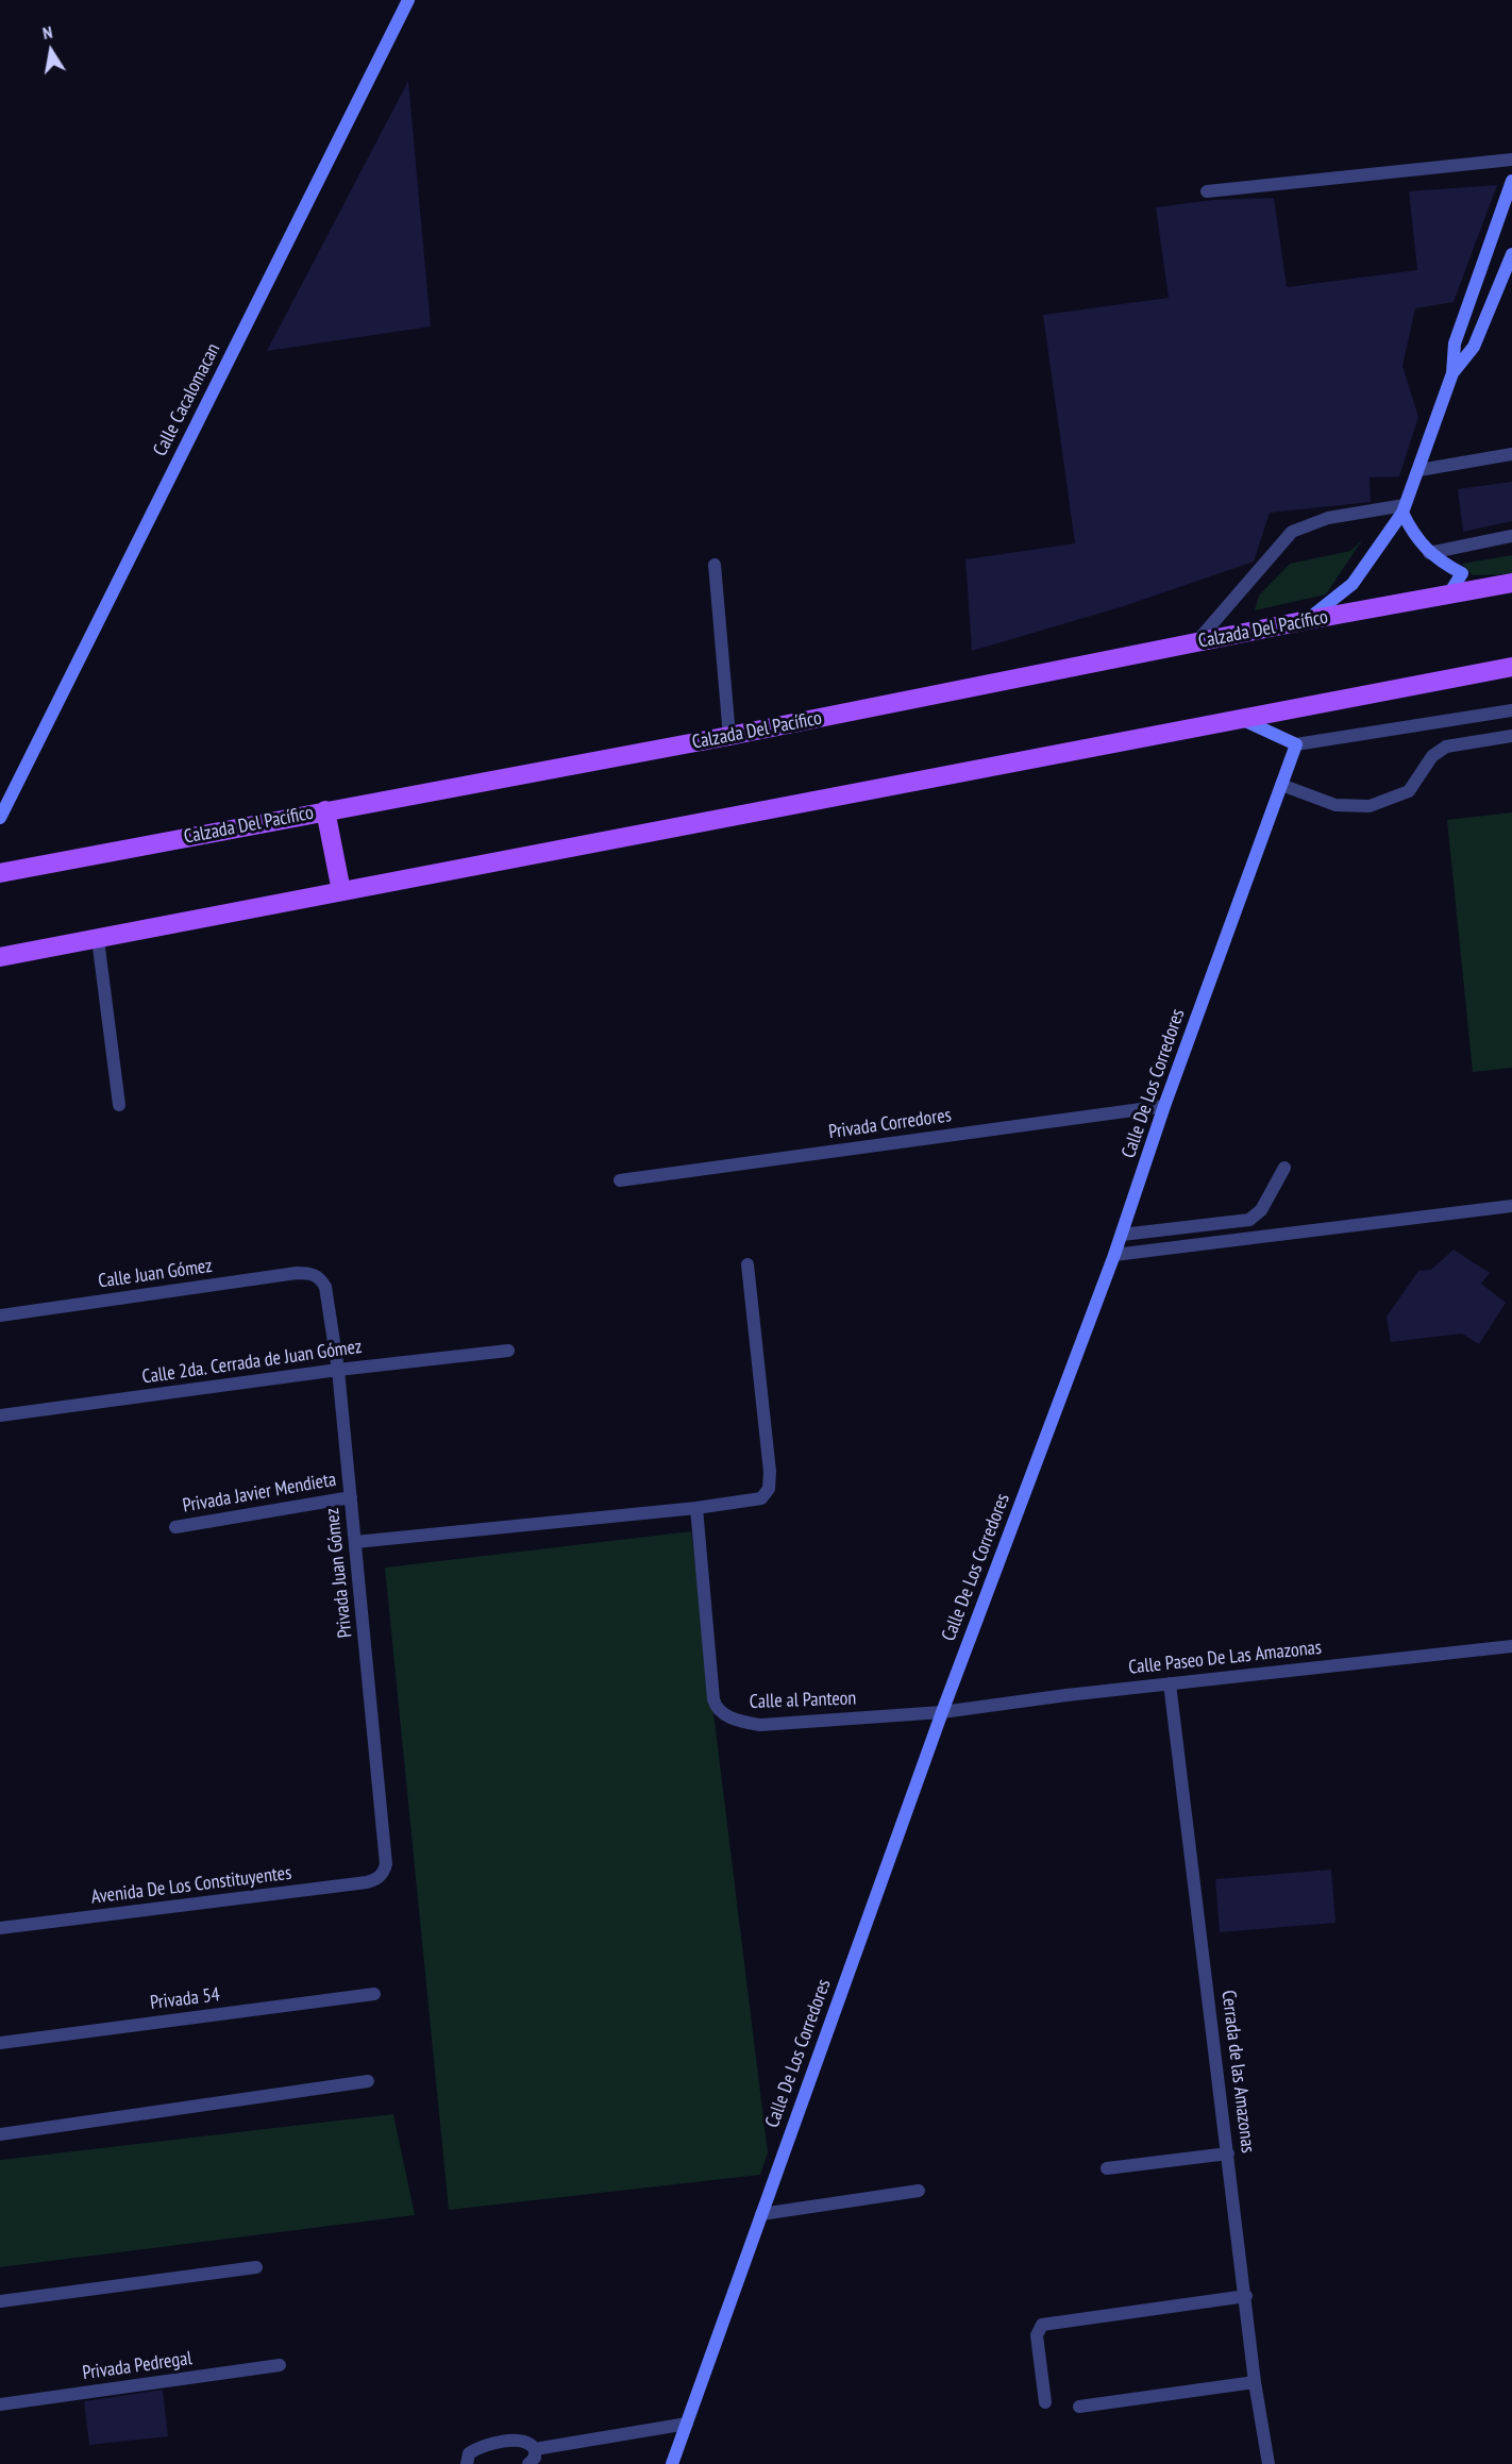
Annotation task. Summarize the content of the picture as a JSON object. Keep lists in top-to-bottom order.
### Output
{
  "streets": {
    "main road": ["Calle Cacalomacan", "Calzada Del Pacífico", "Calle De Los Corredores"],
    "street": [
      "Privada Corredores",
      "Calle Juan Gómez",
      "Calle 2da. Cerrada de Juan Gómez",
      "Privada Javier Mendieta",
      "Privada Juan Gómez",
      "Calle Paseo De Las Amazonas",
      "Calle al Panteon",
      "Avenida De Los Constituyentes",
      "Privada 54",
      "Cerrada de las Amazonas",
      "Privada Pedregal"
    ]
  },
  "crossings": [
    ["Calle De Los Corredores", "Privada Corredores"],
    ["Calle De Los Corredores", "Calle Paseo De Las Amazonas"],
    ["Calle De Los Corredores", "Calle al Panteon"],
    ["Calle Juan Gómez", "Privada Juan Gómez"],
    ["Calle 2da. Cerrada de Juan Gómez", "Privada Juan Gómez"],
    ["Privada Javier Mendieta", "Privada Juan Gómez"],
    ["Privada Juan Gómez", "Avenida De Los Constituyentes"],
    ["Calle Paseo De Las Amazonas", "Calle al Panteon"],
    ["Calle Paseo De Las Amazonas", "Cerrada de las Amazonas"]
  ],
  "north": "top"
}
